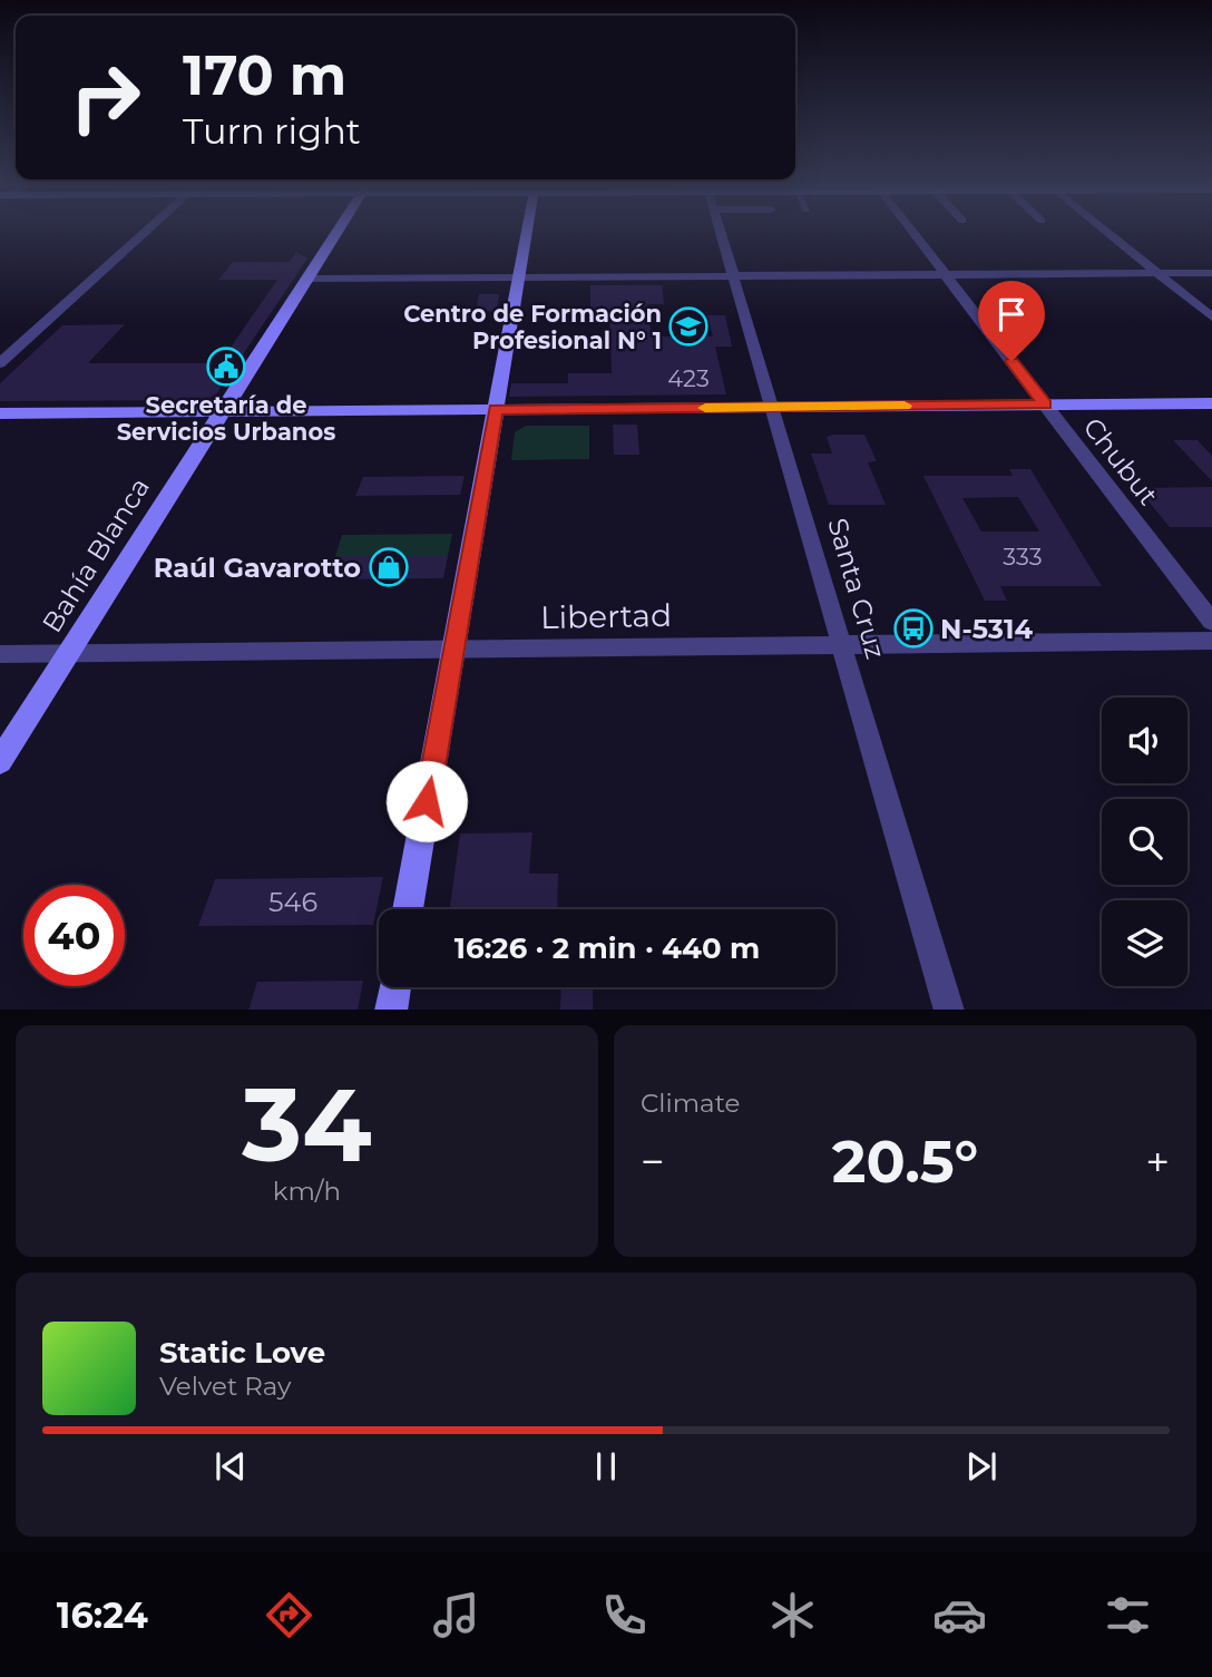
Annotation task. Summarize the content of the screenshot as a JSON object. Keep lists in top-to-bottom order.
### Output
{
  "streets": {
    "street": [
      "Chubut",
      "Bahía Blanca",
      "Santa Cruz",
      "Libertad"
    ]
  },
  "crossings": [
    ["Bahía Blanca", "Libertad"],
    ["Santa Cruz", "Libertad"]
  ],
  "places": {
    "school or university": ["Centro de Formación Profesional N° 1"],
    "public building": ["Secretaría de Servicios Urbanos"],
    "shop": ["Raúl Gavarotto"],
    "bus stop": ["N-5314"]
  },
  "house_numbers": ["423", "333", "546"],
  "page": {
    "turn": ["170 m", "Turn right"],
    "limit": "40",
    "trip": "16:26 · 2 min · 440 m",
    "tile": [
      ["34", "km/h"],
      "Climate"
    ],
    "heat": ["−", "20.5°", "+"],
    "song": ["Static Love", "Velvet Ray"],
    "tabs": "16:24"
  }
}
